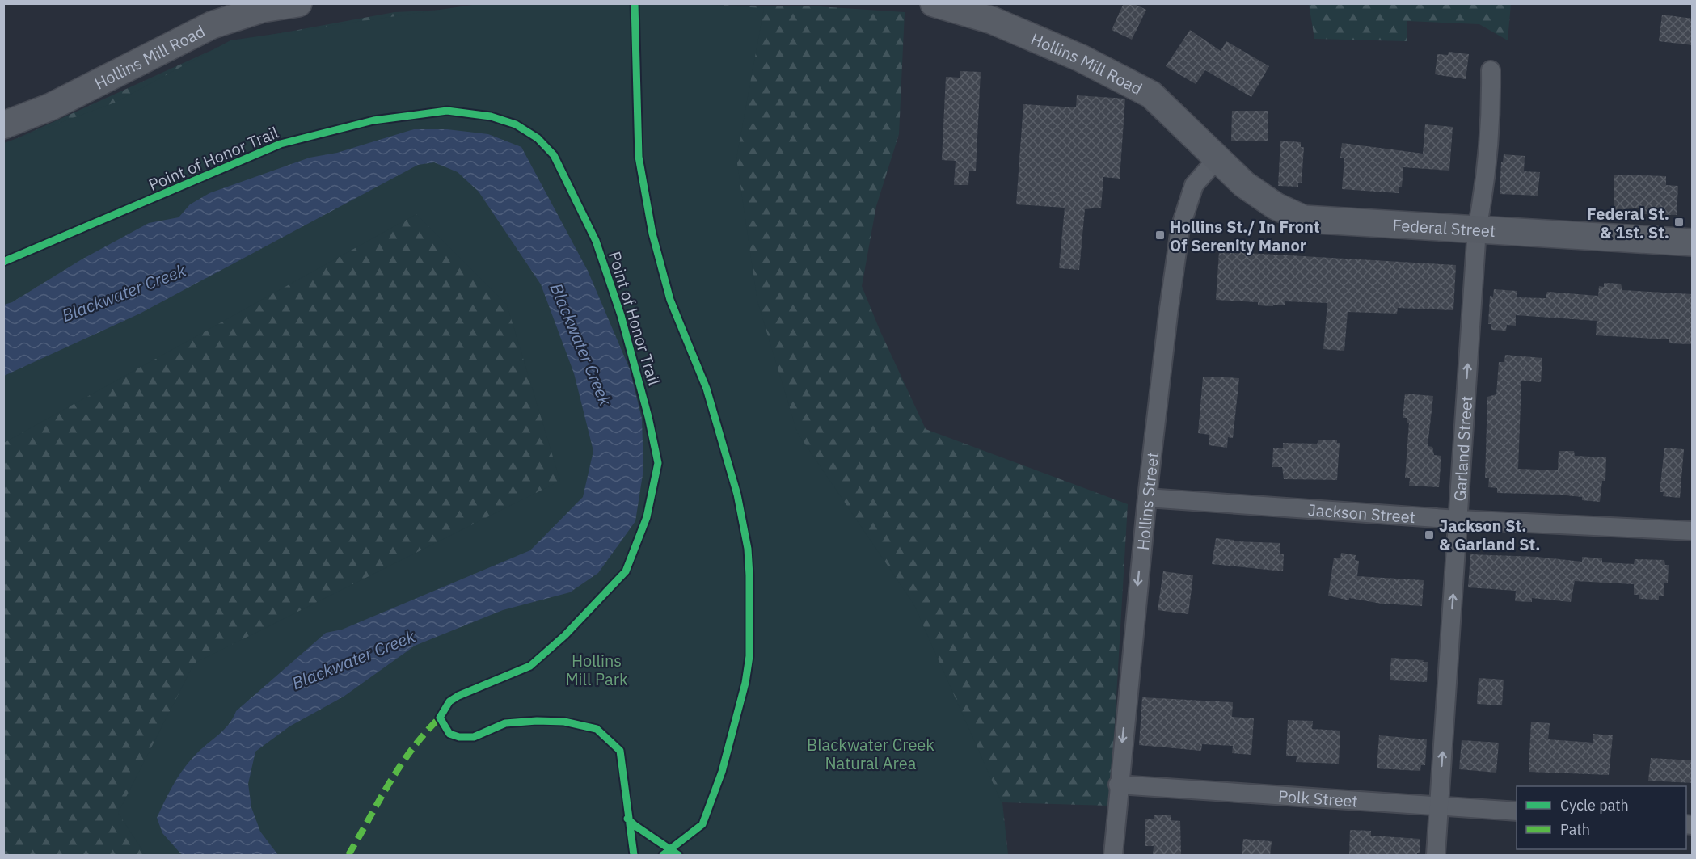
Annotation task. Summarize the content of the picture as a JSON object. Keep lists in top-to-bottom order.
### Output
{
  "streets": {
    "street": [
      "Hollins Mill Road",
      "Federal Street",
      "Garland Street",
      "Hollins Street",
      "Jackson Street",
      "Polk Street"
    ],
    "cycle path": ["Point of Honor Trail"]
  },
  "crossings": [
    ["Hollins Mill Road", "Federal Street"],
    ["Hollins Mill Road", "Hollins Street"],
    ["Federal Street", "Garland Street"],
    ["Federal Street", "Hollins Street"],
    ["Garland Street", "Jackson Street"],
    ["Garland Street", "Polk Street"],
    ["Hollins Street", "Jackson Street"],
    ["Hollins Street", "Polk Street"]
  ],
  "one_way": ["Garland Street", "Hollins Street"],
  "water": ["Blackwater Creek"],
  "parks": ["Hollins Mill Park", "Blackwater Creek Natural Area"],
  "places": {
    "transit": ["Federal St. & 1st. St.", "Hollins St./ In Front Of Serenity Manor", "Jackson St. & Garland St."]
  },
  "legend": ["Cycle path", "Path"]
}
